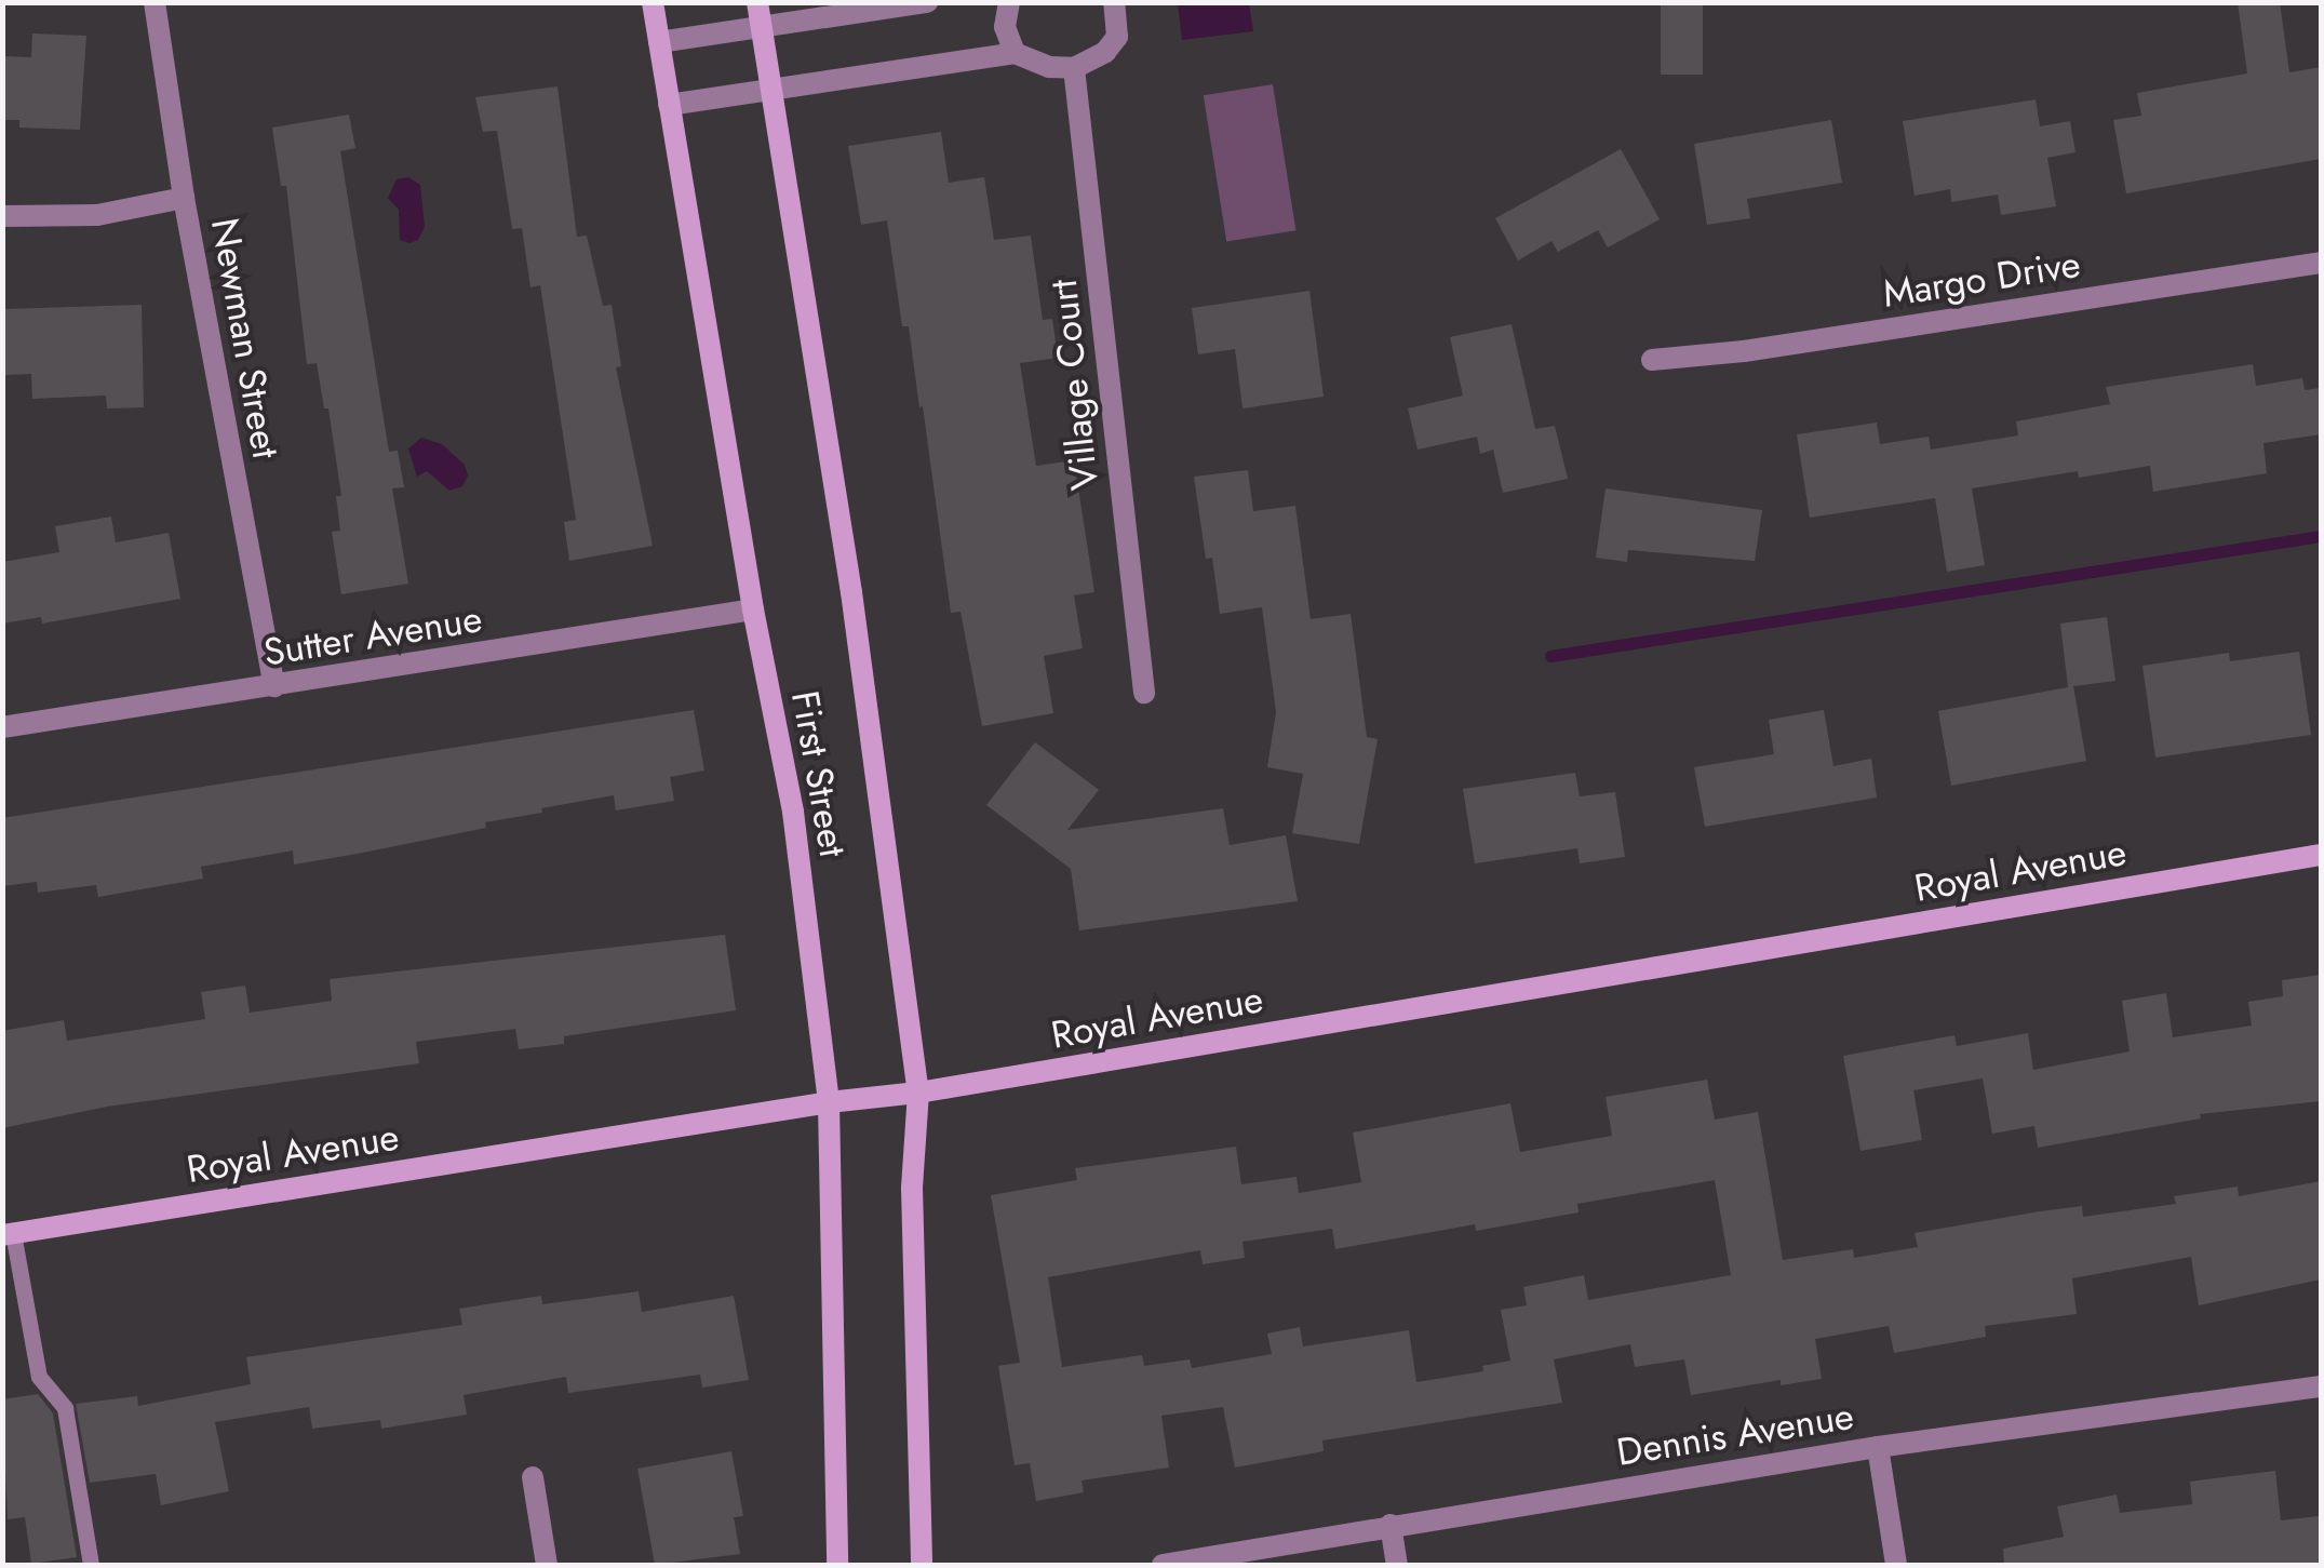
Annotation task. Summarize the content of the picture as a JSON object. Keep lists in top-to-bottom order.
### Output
{
  "streets": {
    "main road": ["First Street", "Royal Avenue"],
    "street": [
      "Margo Drive",
      "Newman Street",
      "Village Court",
      "Sutter Avenue",
      "Dennis Avenue"
    ]
  },
  "crossings": [
    ["Newman Street", "Sutter Avenue"],
    ["Sutter Avenue", "First Street"],
    ["First Street", "Royal Avenue"]
  ]
}
